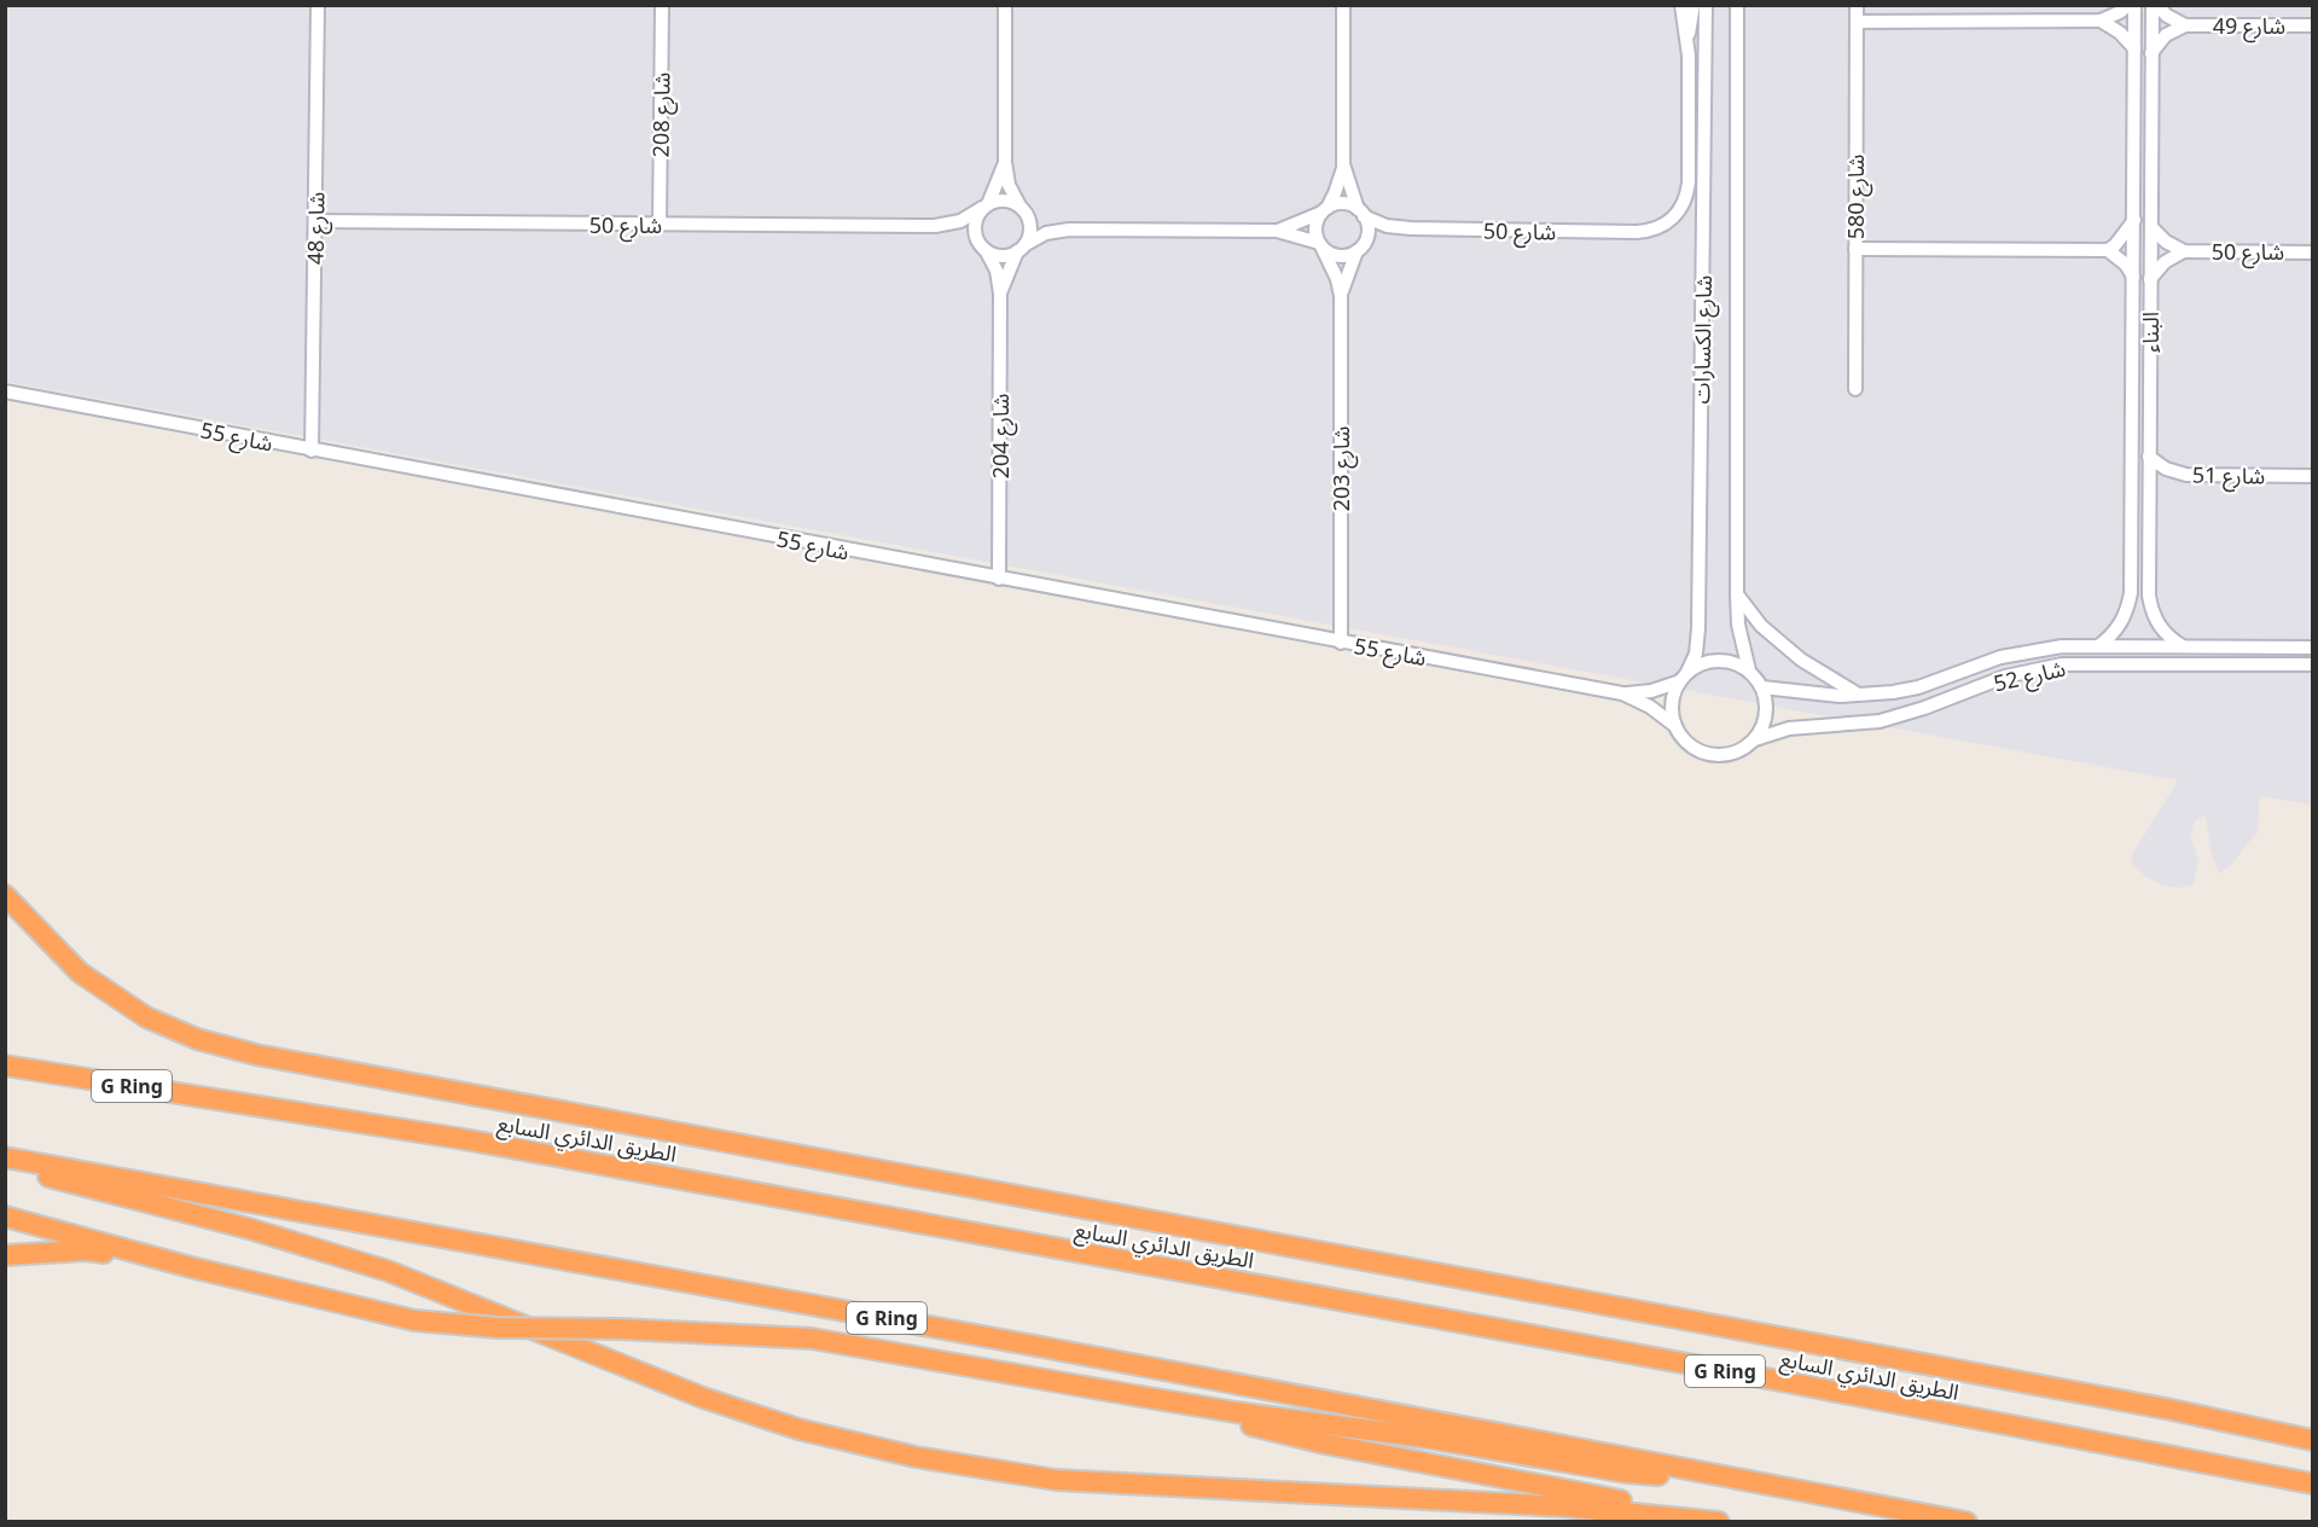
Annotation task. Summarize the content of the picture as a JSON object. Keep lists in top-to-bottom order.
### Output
{
  "streets": {
    "highway": ["G Ring", "الطريق الدائري السابع"],
    "street": [
      "شارع 49",
      "شارع 208",
      "شارع 580",
      "شارع 50",
      "شارع 48",
      "البناء",
      "شارع الكسارات",
      "شارع 55",
      "شارع 204",
      "شارع 203",
      "شارع 51",
      "شارع 52"
    ]
  },
  "crossings": [
    ["شارع 49", "البناء"],
    ["شارع 208", "شارع 50"],
    ["شارع 50", "شارع 48"],
    ["شارع 50", "البناء"],
    ["شارع 50", "شارع 204"],
    ["شارع 50", "شارع 203"],
    ["شارع 48", "شارع 55"],
    ["البناء", "شارع 51"],
    ["البناء", "شارع 52"],
    ["شارع الكسارات", "شارع 55"],
    ["شارع الكسارات", "شارع 52"],
    ["شارع 55", "شارع 204"],
    ["شارع 55", "شارع 203"],
    ["شارع 55", "شارع 52"]
  ]
}
